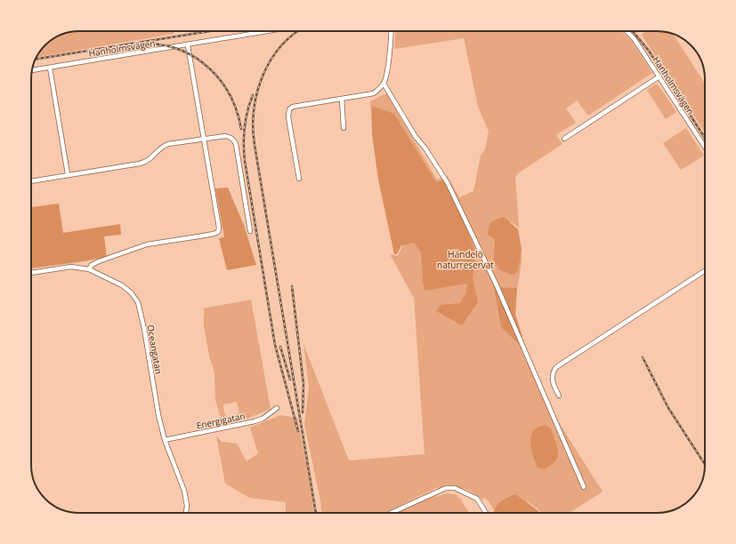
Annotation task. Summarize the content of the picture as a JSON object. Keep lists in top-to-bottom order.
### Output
{
  "streets": {
    "street": ["Hanholmsvägen", "Oceangatan", "Energigatan"]
  },
  "crossings": [
    ["Oceangatan", "Energigatan"]
  ],
  "parks": ["Händelö naturreservat"]
}
